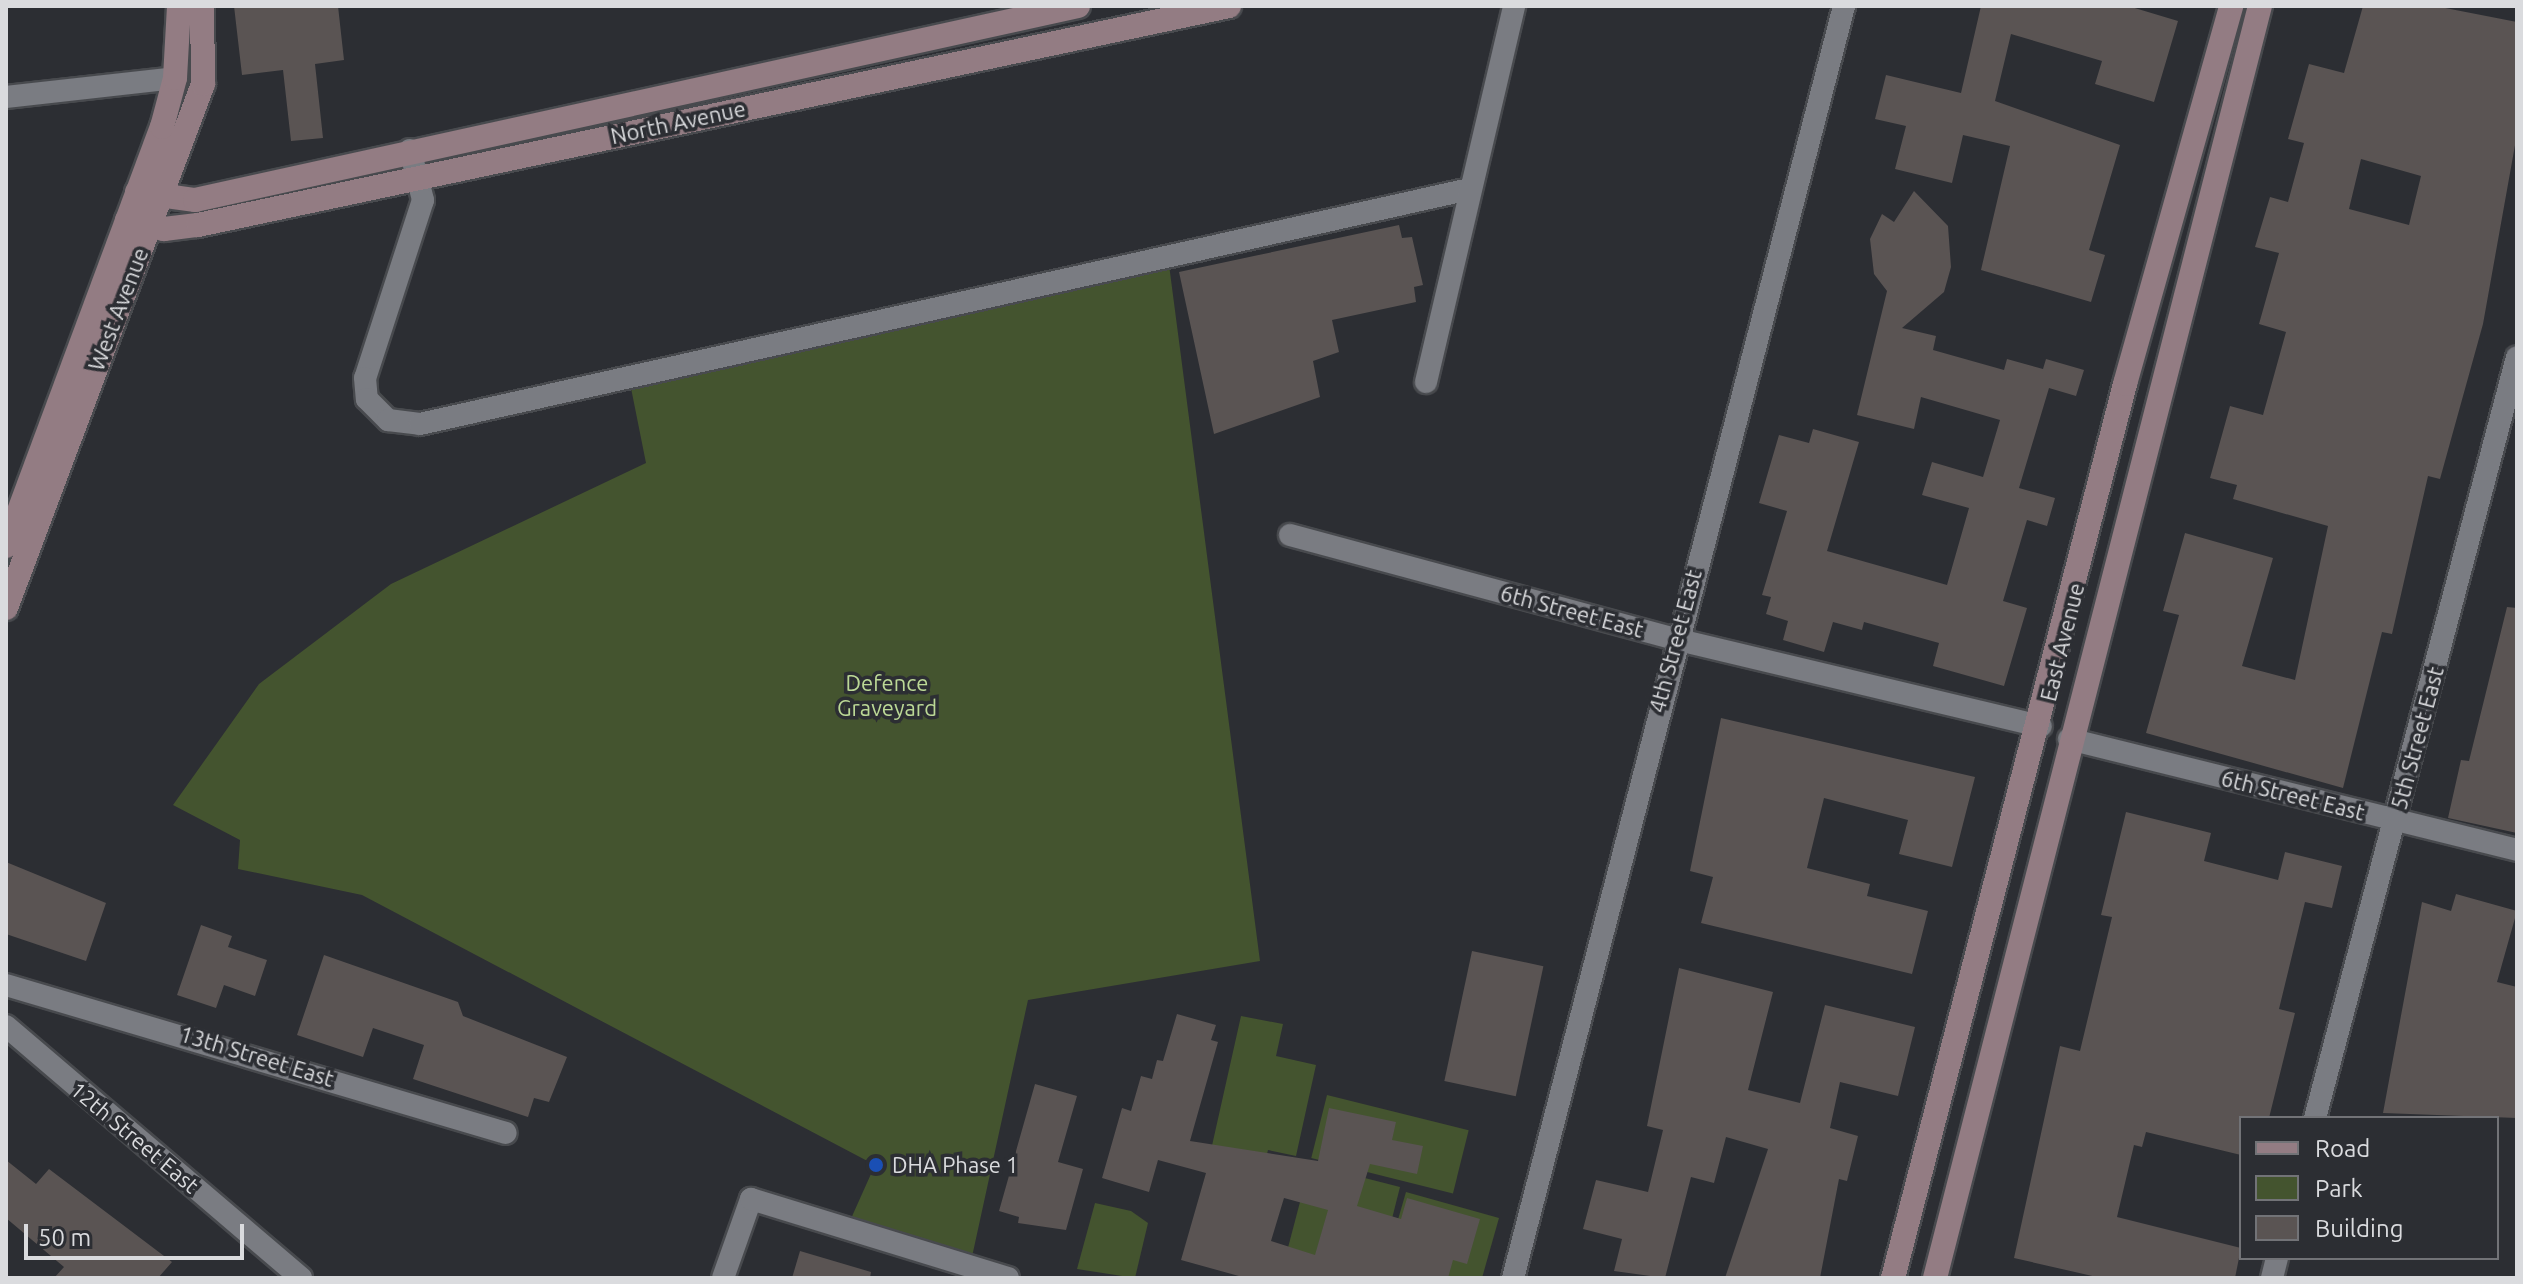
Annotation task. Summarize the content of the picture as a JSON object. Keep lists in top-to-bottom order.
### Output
{
  "streets": {
    "street": [
      "North Avenue",
      "West Avenue",
      "6th Street East",
      "4th Street East",
      "East Avenue",
      "5th Street East",
      "13th Street East",
      "12th Street East"
    ]
  },
  "crossings": [
    ["North Avenue", "West Avenue"],
    ["6th Street East", "4th Street East"],
    ["6th Street East", "East Avenue"],
    ["6th Street East", "5th Street East"]
  ],
  "parks": ["Defence Graveyard"],
  "places": ["DHA Phase 1"],
  "legend": ["Road", "Park", "Building"],
  "scale_bar": "50 m"
}
